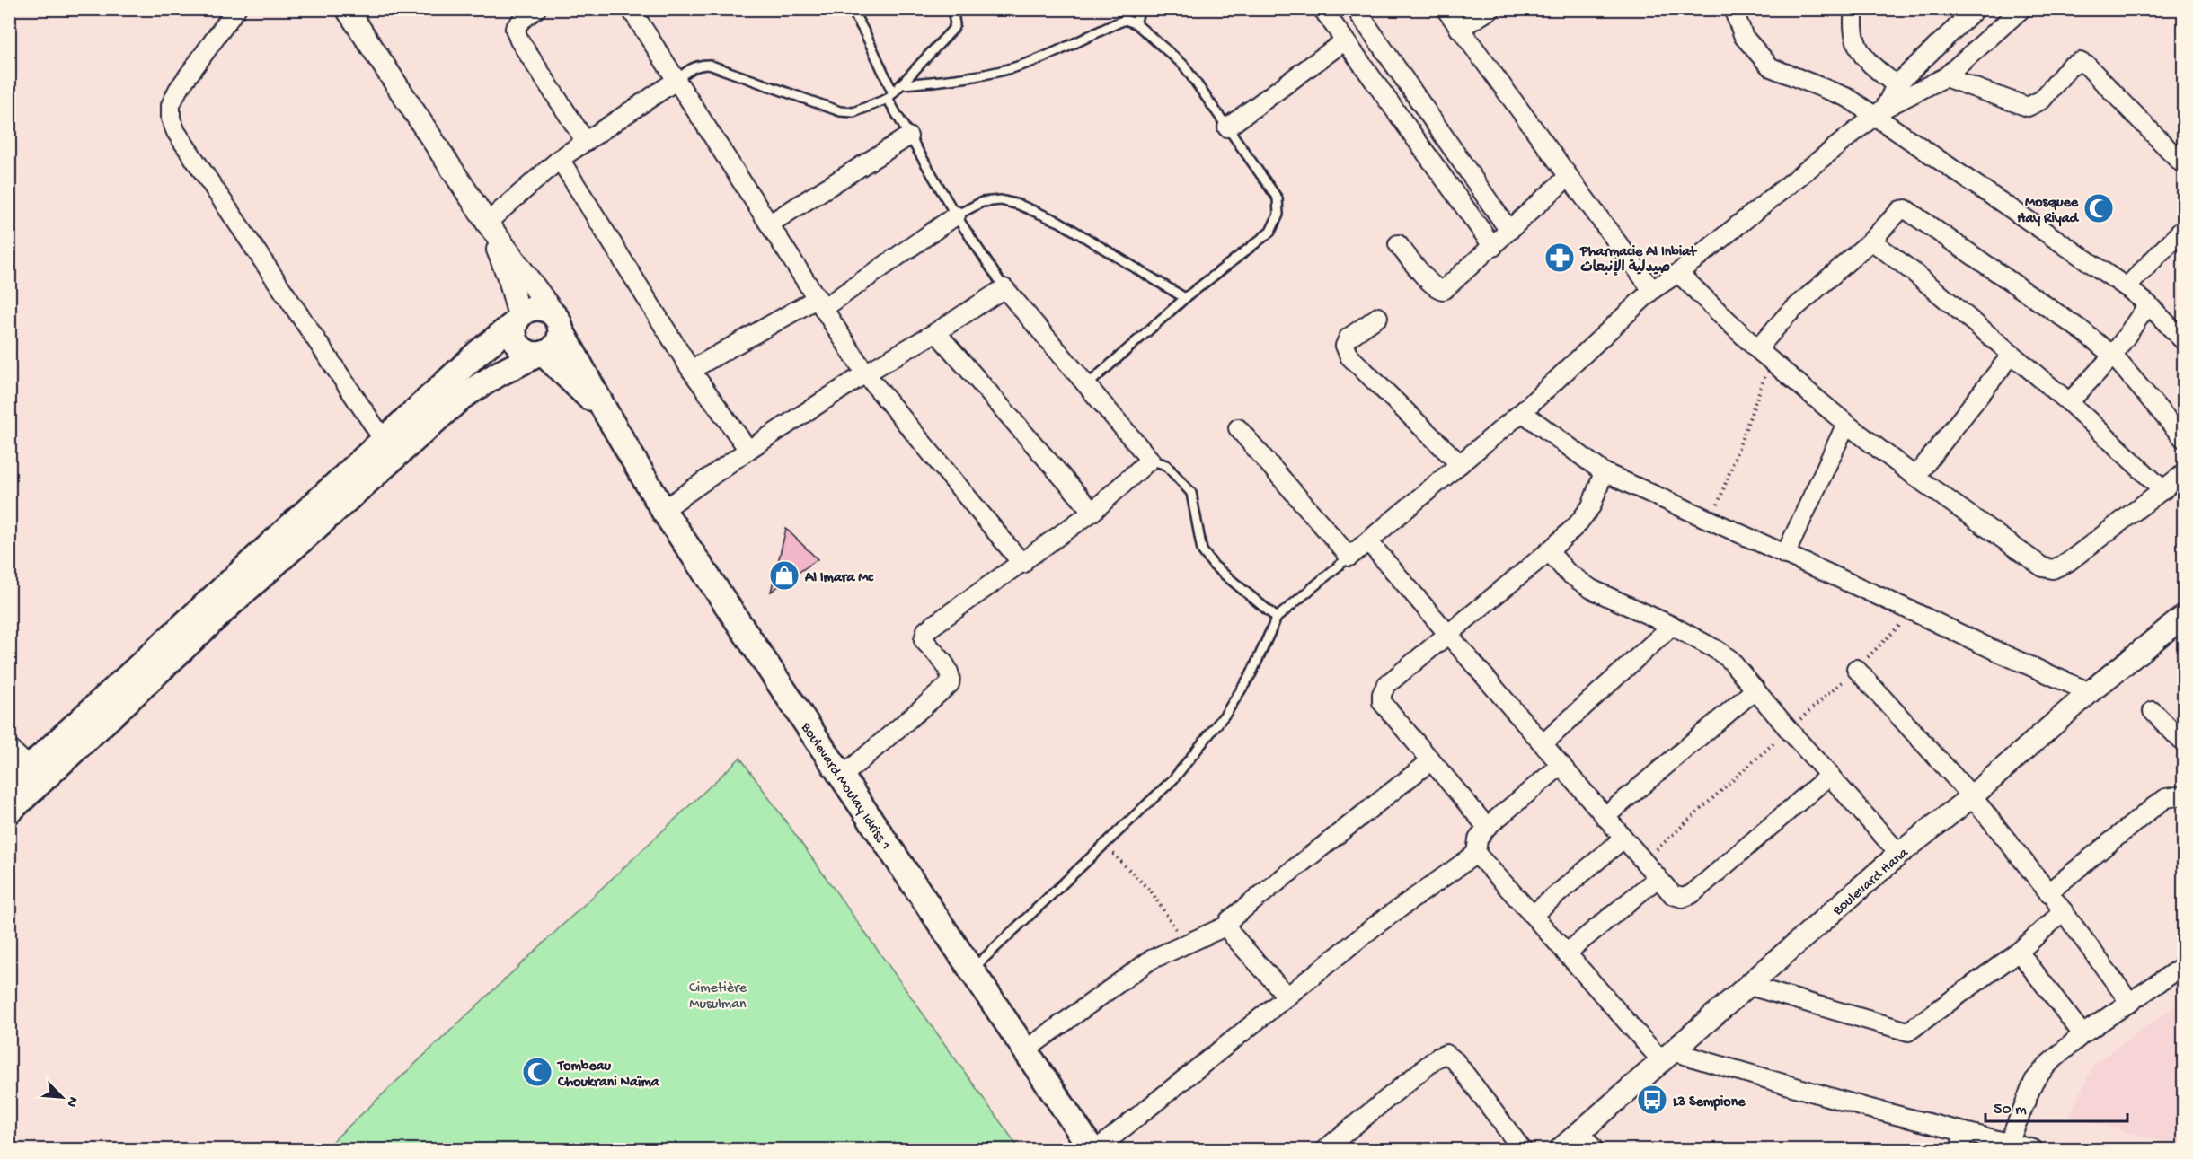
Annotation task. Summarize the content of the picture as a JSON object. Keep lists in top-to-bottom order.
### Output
{
  "streets": {
    "main road": ["Boulevard Moulay Idriss 1"],
    "street": ["Boulevard Hana"]
  },
  "parks": ["Cimetière Musulman"],
  "places": {
    "mosque": ["Mosquee Hay Riyad", "Tombeau Choukrani Naïma"],
    "pharmacy": ["Pharmacie Al Inbiat صيدلية الإنبعاث"],
    "shop": ["Al Imara Mc"],
    "bus stop": ["L3 Sempione"]
  },
  "scale_bar": "50 m",
  "north": "bottom right"
}
